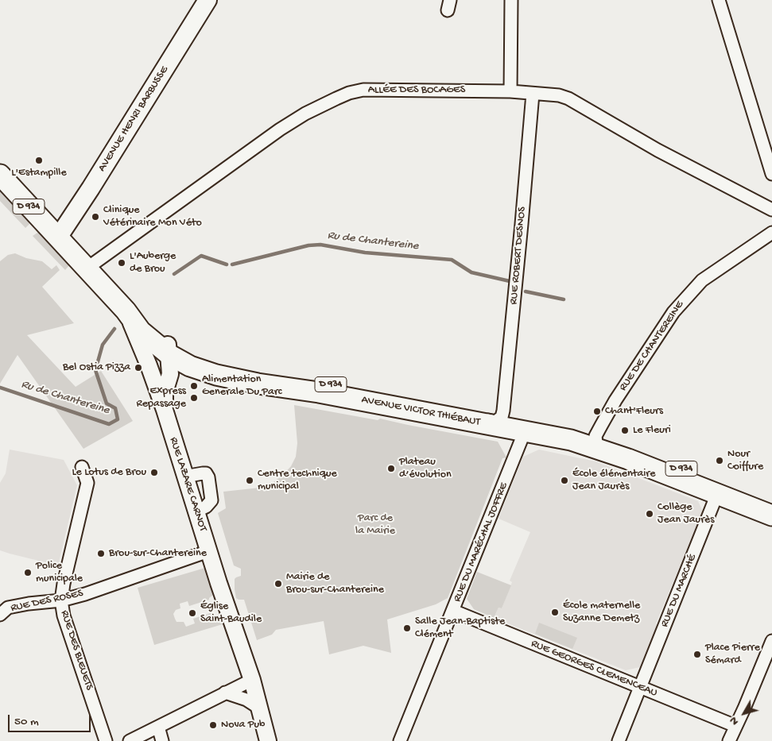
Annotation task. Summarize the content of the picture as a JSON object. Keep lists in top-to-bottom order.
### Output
{
  "streets": {
    "main road": ["AVENUE HENRI BARBUSSE", "D 934", "AVENUE VICTOR THIÉBAUT"],
    "street": [
      "ALLÉE DES BOCAGES",
      "RUE ROBERT DESNOS",
      "RUE DE CHANTEREINE",
      "RUE LAZARE CARNOT",
      "RUE DU MARÉCHAL JOFFRE",
      "RUE DU MARCHÉ",
      "RUE DES ROSES",
      "RUE DES BLEUETS",
      "RUE GEORGES CLEMENCEAU"
    ]
  },
  "crossings": [
    ["ALLÉE DES BOCAGES", "RUE ROBERT DESNOS"],
    ["ALLÉE DES BOCAGES", "AVENUE VICTOR THIÉBAUT"],
    ["AVENUE HENRI BARBUSSE", "AVENUE VICTOR THIÉBAUT"],
    ["D 934", "RUE ROBERT DESNOS"],
    ["D 934", "RUE DE CHANTEREINE"],
    ["D 934", "AVENUE VICTOR THIÉBAUT"],
    ["D 934", "RUE DU MARÉCHAL JOFFRE"],
    ["D 934", "RUE DU MARCHÉ"],
    ["RUE ROBERT DESNOS", "AVENUE VICTOR THIÉBAUT"],
    ["AVENUE VICTOR THIÉBAUT", "RUE LAZARE CARNOT"],
    ["AVENUE VICTOR THIÉBAUT", "RUE DU MARÉCHAL JOFFRE"],
    ["RUE LAZARE CARNOT", "RUE DES ROSES"],
    ["RUE DU MARÉCHAL JOFFRE", "RUE GEORGES CLEMENCEAU"],
    ["RUE DU MARCHÉ", "RUE GEORGES CLEMENCEAU"],
    ["RUE DES ROSES", "RUE DES BLEUETS"]
  ],
  "water": ["Ru de Chantereine"],
  "parks": ["Parc de la Mairie"],
  "places": [
    "L'Estampille",
    "Clinique Vétérinaire Mon Véto",
    "L'Auberge de Brou",
    "Bel Ostia Pizza",
    "Alimentation Generale Du Parc",
    "Express Repassage",
    "Chant'Fleurs",
    "Le Fleuri",
    "Nour Coiffure",
    "Plateau d’évolution",
    "Le Lotus de Brou",
    "Centre technique municipal",
    "École élémentaire Jean Jaurès",
    "Collège Jean Jaurès",
    "Brou-sur-Chantereine",
    "Police municipale",
    "Mairie de Brou-sur-Chantereine",
    "École maternelle Suzanne Demetz",
    "Église Saint-Baudile",
    "Salle Jean-Baptiste Clément",
    "Place Pierre Sémard",
    "Nova Pub"
  ],
  "scale_bar": "50 m",
  "north": "bottom left"
}
